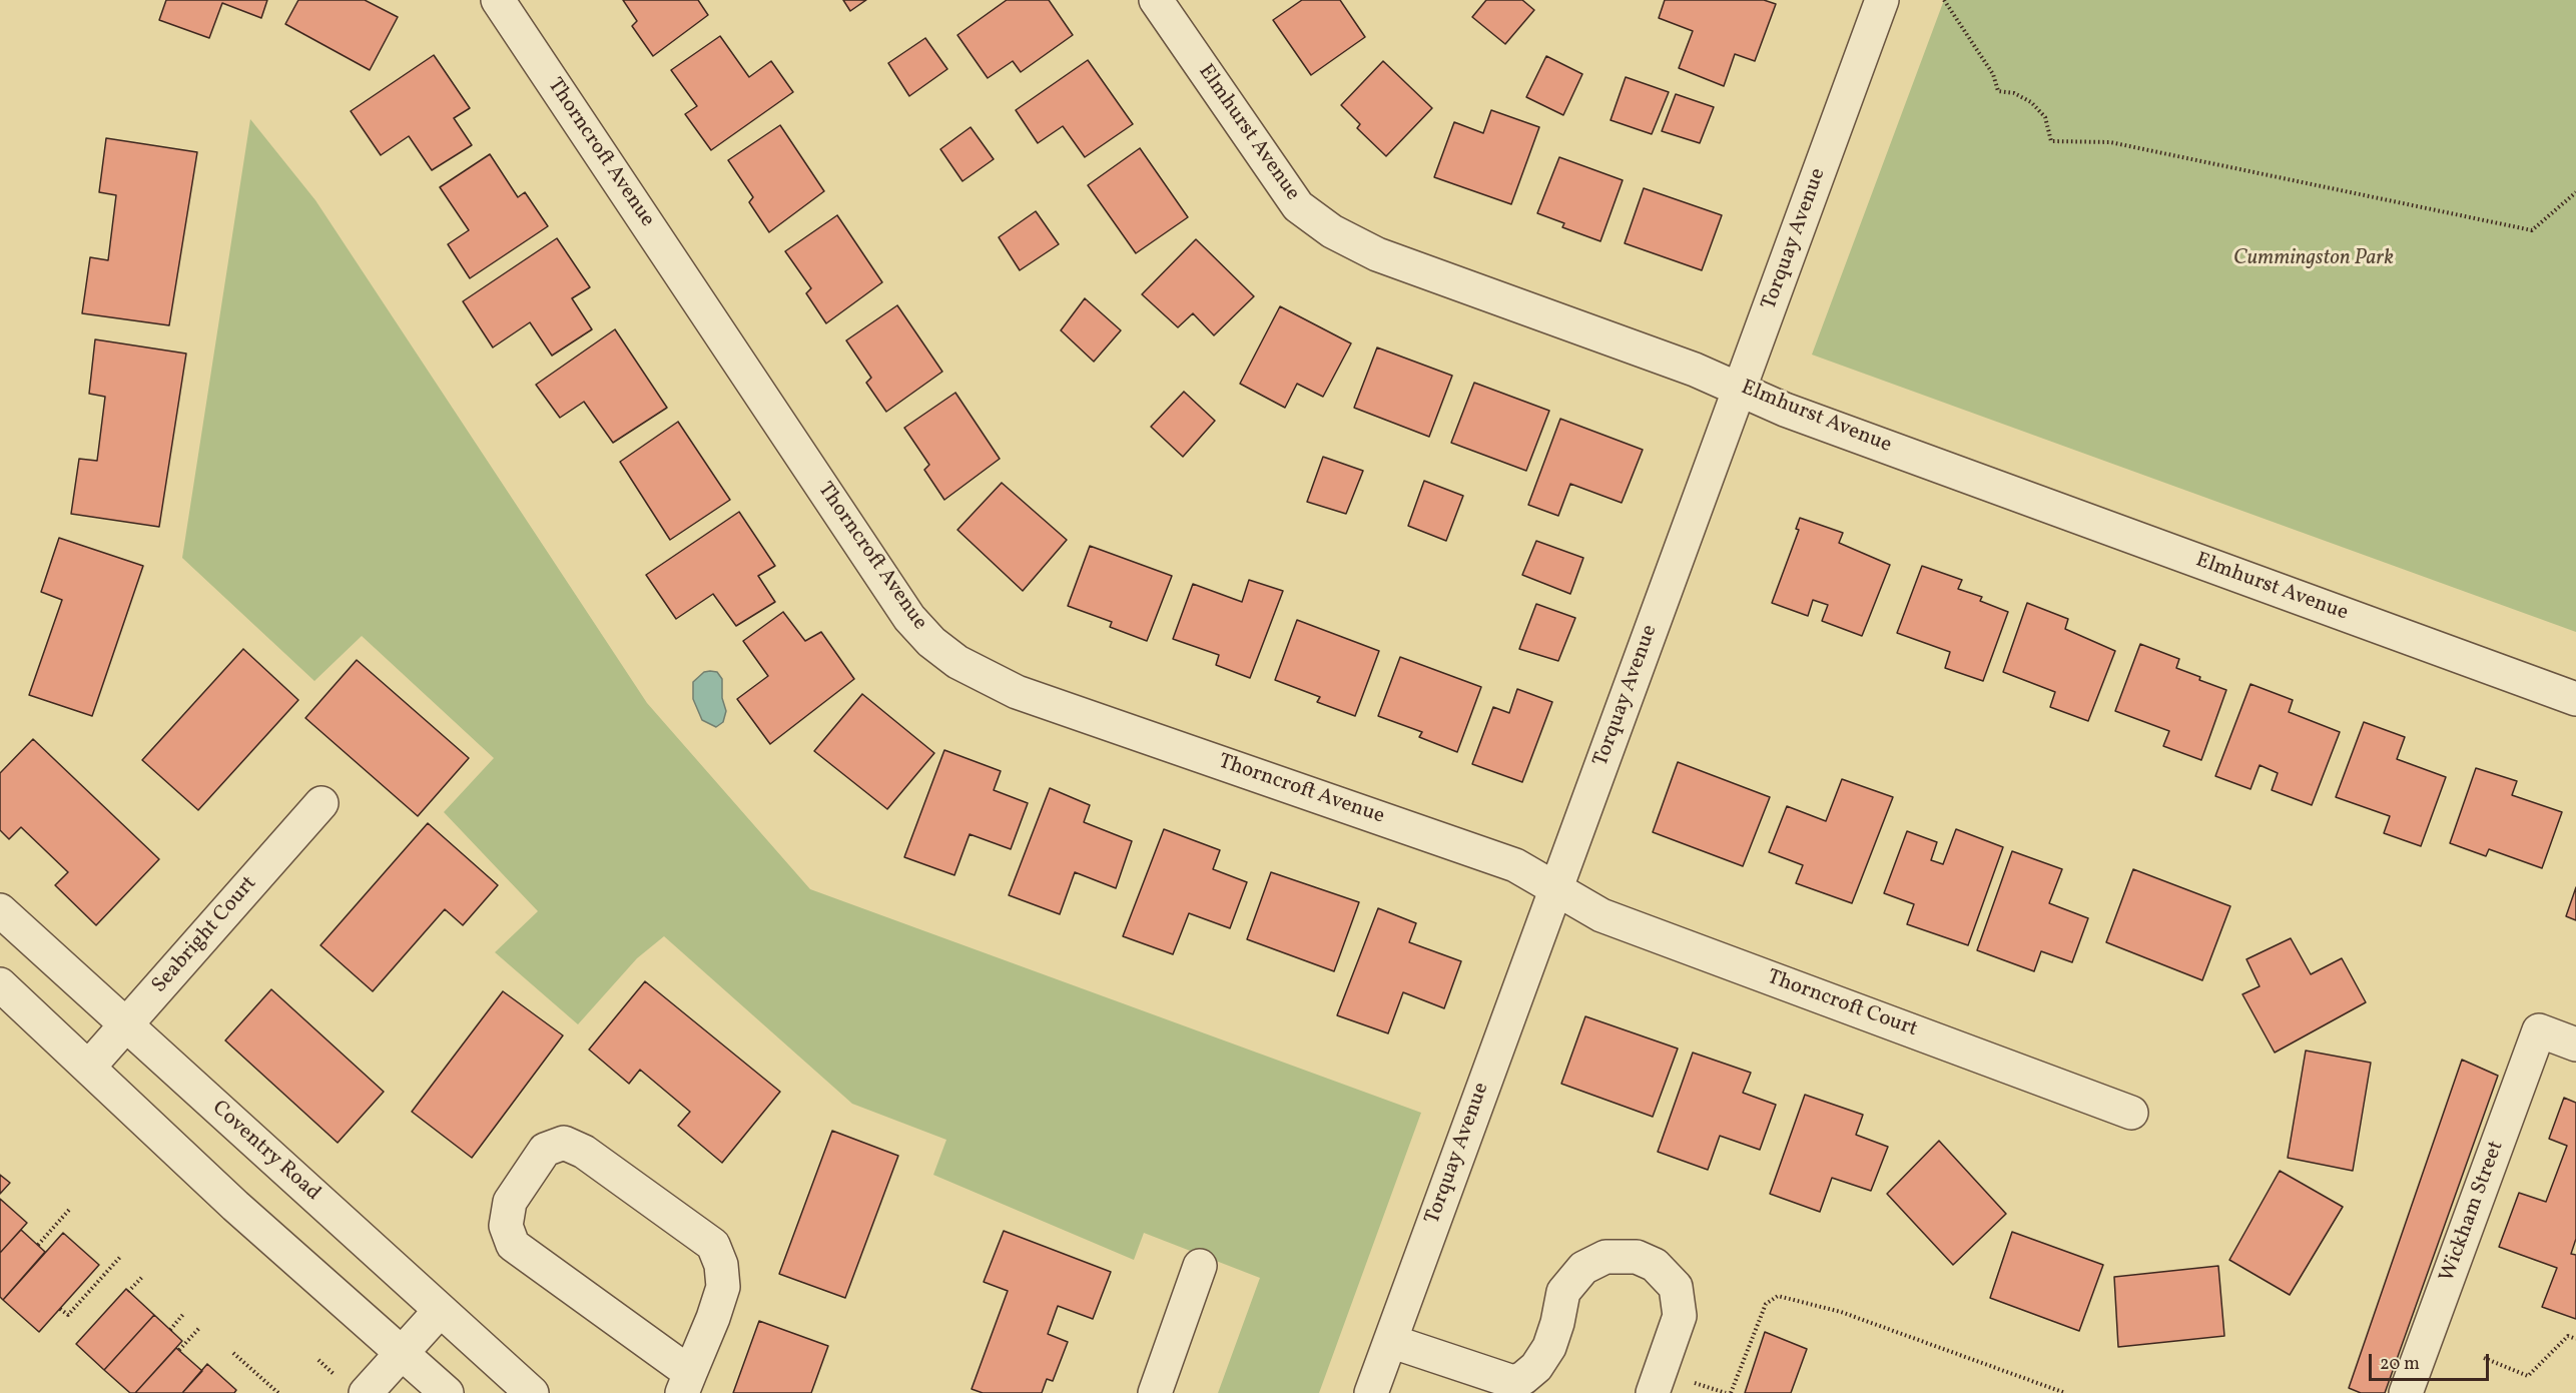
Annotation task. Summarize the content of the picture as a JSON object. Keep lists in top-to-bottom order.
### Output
{
  "streets": {
    "street": [
      "Elmhurst Avenue",
      "Thorncroft Avenue",
      "Torquay Avenue",
      "Seabright Court",
      "Thorncroft Court",
      "Coventry Road",
      "Wickham Street"
    ]
  },
  "crossings": [
    ["Elmhurst Avenue", "Torquay Avenue"],
    ["Thorncroft Avenue", "Torquay Avenue"],
    ["Thorncroft Avenue", "Thorncroft Court"],
    ["Torquay Avenue", "Thorncroft Court"],
    ["Seabright Court", "Coventry Road"]
  ],
  "parks": ["Cummingston Park"],
  "scale_bar": "20 m"
}
